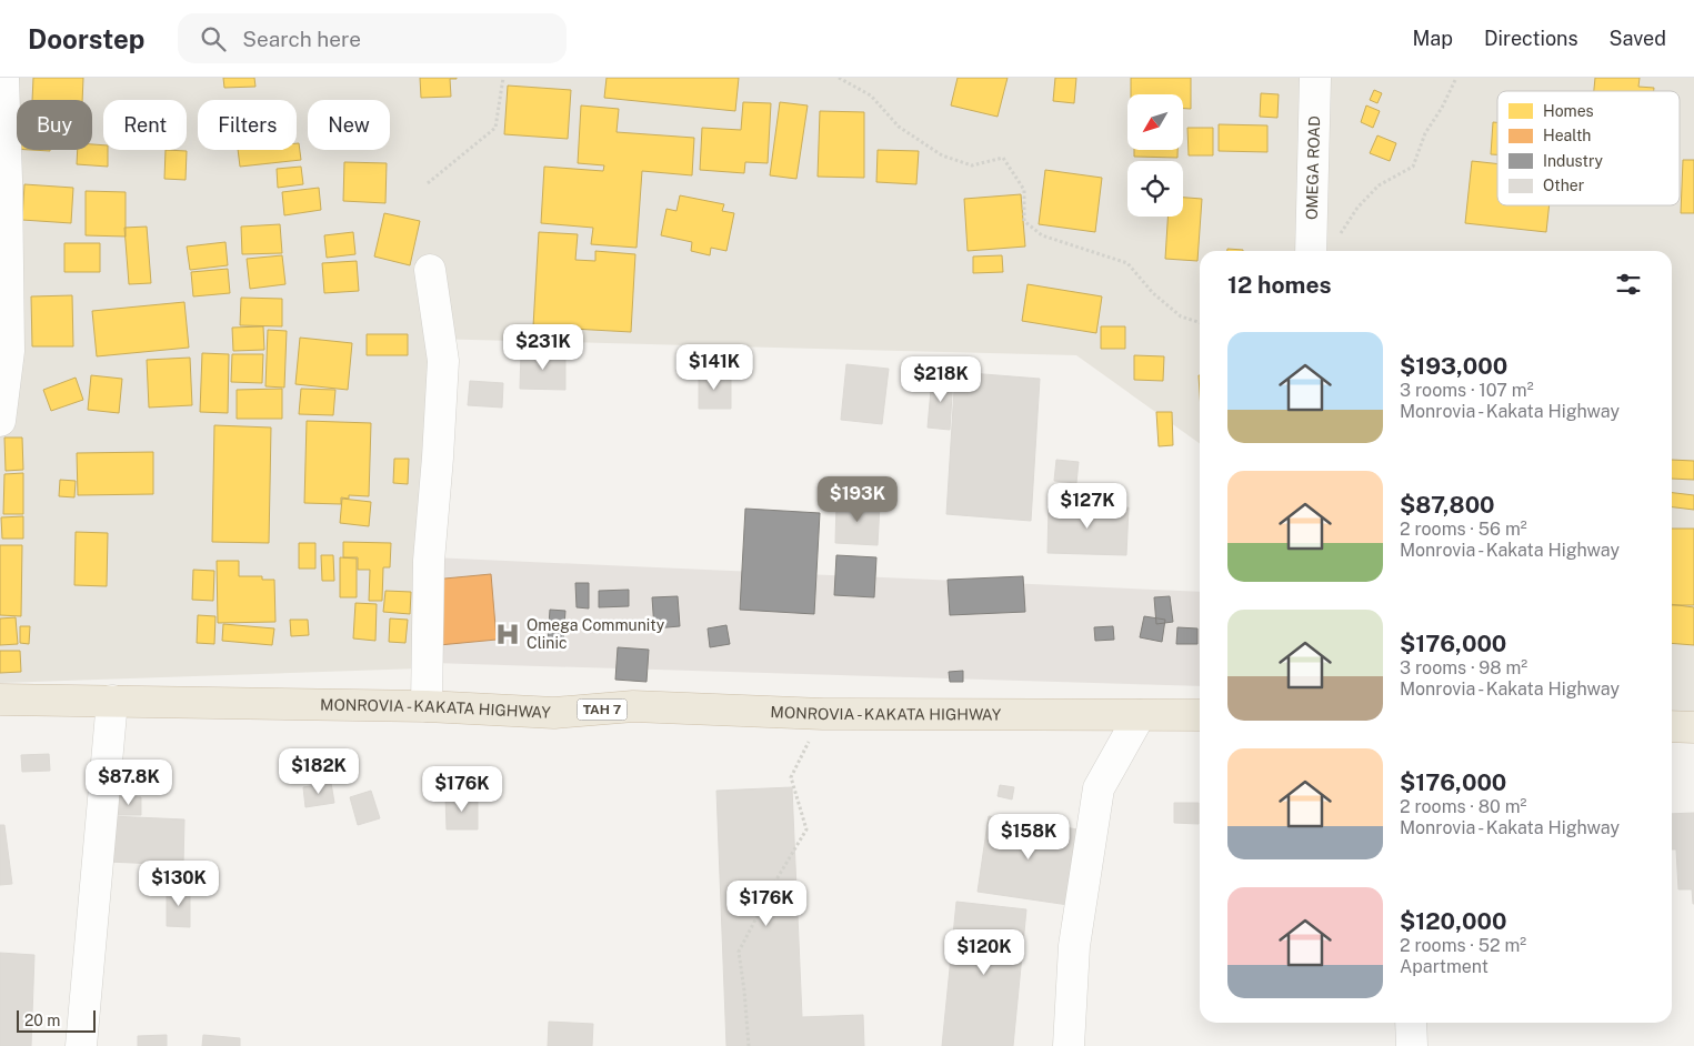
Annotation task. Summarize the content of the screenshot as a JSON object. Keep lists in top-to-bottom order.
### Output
{
  "streets": {
    "highway": ["MONROVIA - KAKATA HIGHWAY", "TAH 7"],
    "street": ["OMEGA ROAD"]
  },
  "places": {
    "hospital": ["Omega Community Clinic"]
  },
  "legend": [
    "Homes",
    "Health",
    "Industry",
    "Other"
  ],
  "scale_bar": "20 m",
  "north": "bottom left",
  "page": {
    "header": "Doorstep",
    "search": "Search here",
    "nav": ["Map", "Directions", "Saved"],
    "chip": [
      "Buy",
      "Rent",
      "Filters",
      "New"
    ],
    "heading": "12 homes",
    "list": [
      {
        "name": "$193,000",
        "note": "3 rooms · 107 m² · Monrovia - Kakata Highway"
      },
      {
        "name": "$87,800",
        "note": "2 rooms · 56 m² · Monrovia - Kakata Highway"
      },
      {
        "name": "$176,000",
        "note": "3 rooms · 98 m² · Monrovia - Kakata Highway"
      },
      {
        "name": "$176,000",
        "note": "2 rooms · 80 m² · Monrovia - Kakata Highway"
      },
      {
        "name": "$120,000",
        "note": "2 rooms · 52 m² · Apartment"
      }
    ],
    "price": [
      "$231K",
      "$141K",
      "$218K",
      "$193K",
      "$127K",
      "$182K",
      "$87.8K",
      "$176K",
      "$158K",
      "$130K",
      "$176K",
      "$120K"
    ],
    "scale": "20 m"
  }
}
